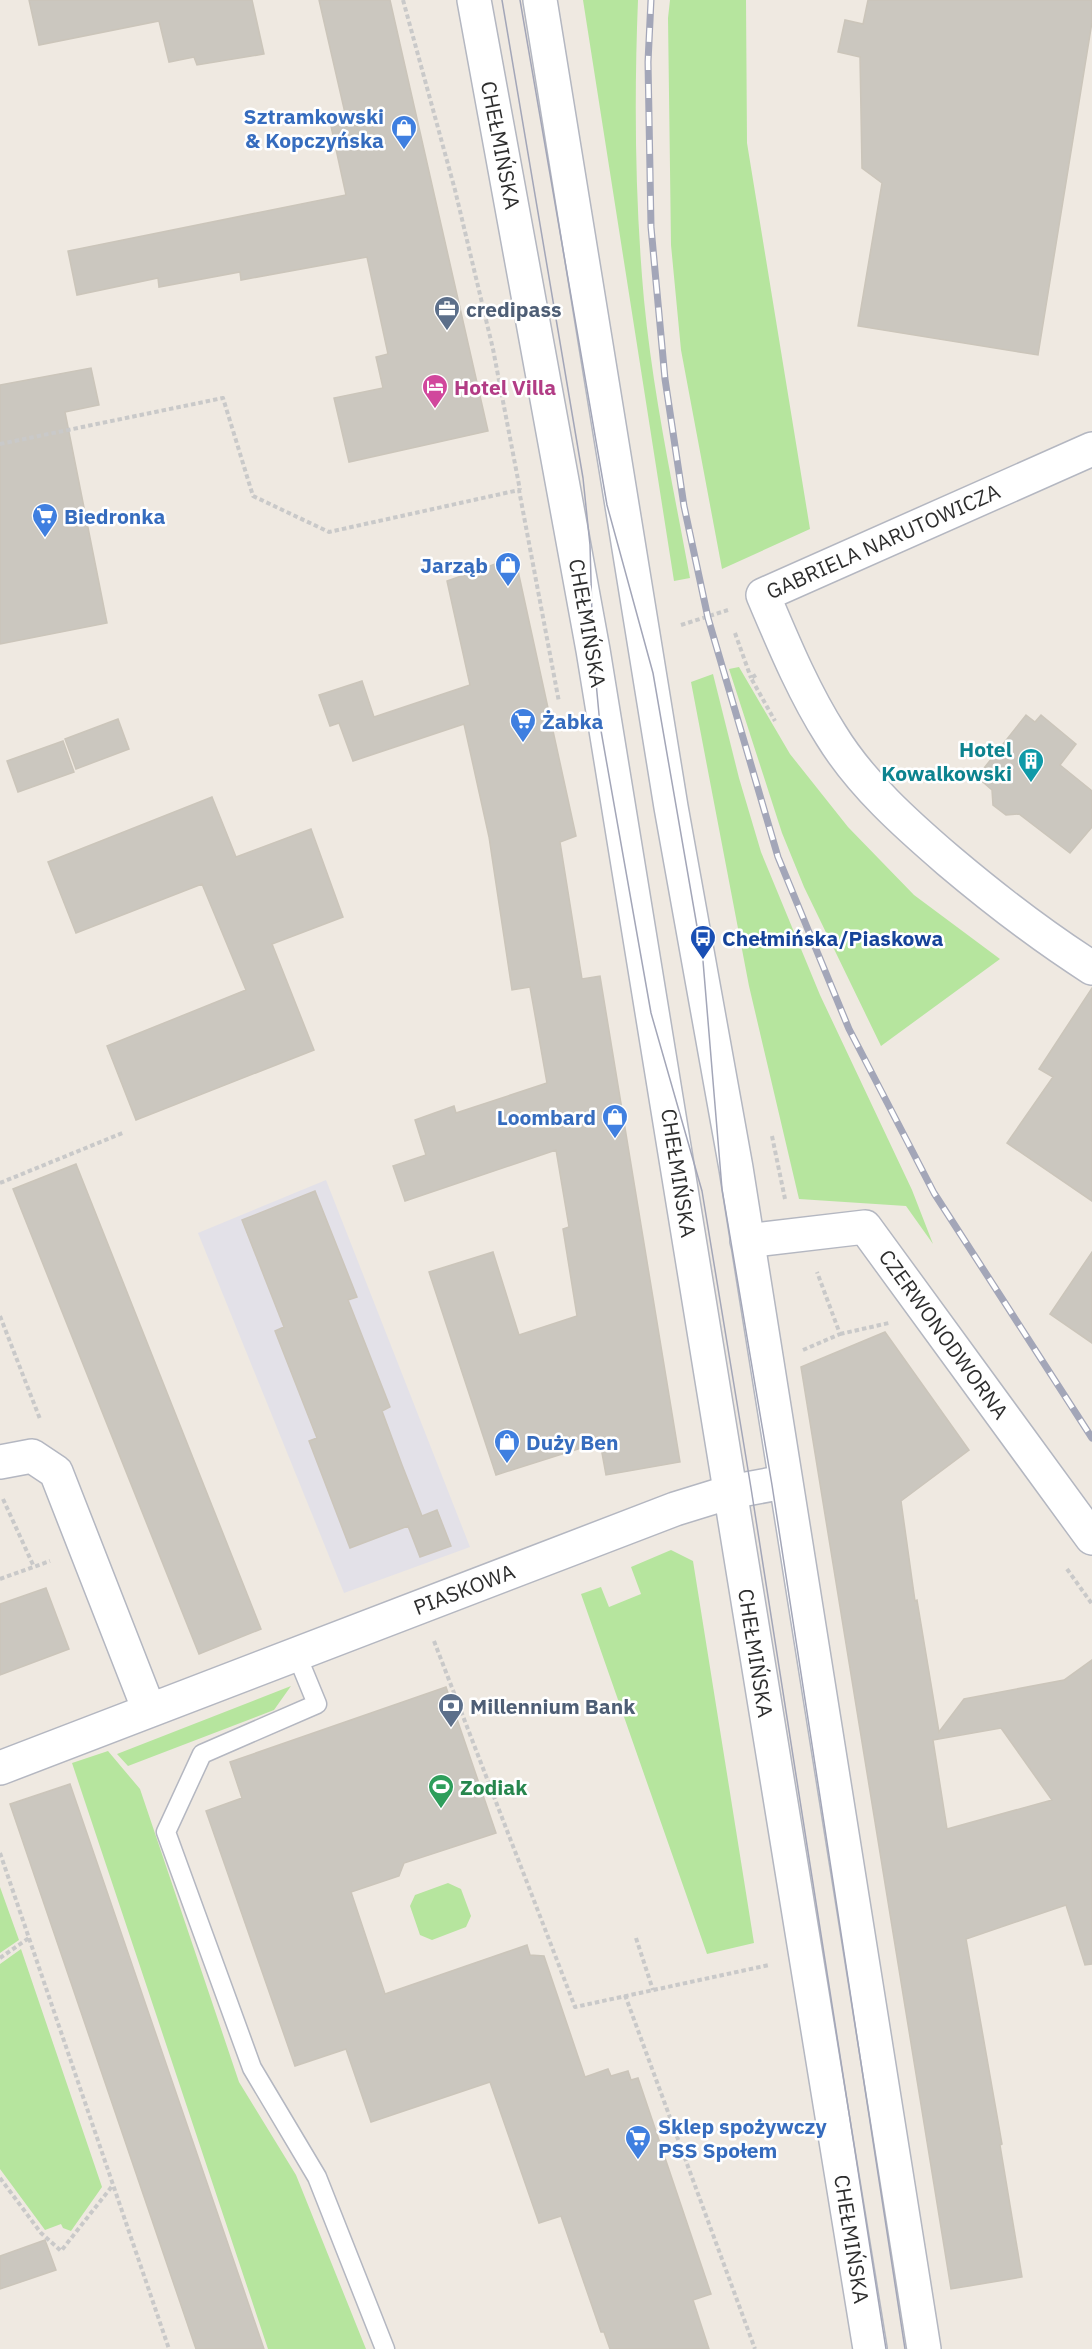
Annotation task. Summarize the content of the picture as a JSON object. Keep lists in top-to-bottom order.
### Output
{
  "streets": {
    "main road": [
      "CHEŁMIŃSKA",
      "GABRIELA NARUTOWICZA",
      "CZERWONODWORNA",
      "PIASKOWA"
    ]
  },
  "crossings": [
    ["CHEŁMIŃSKA", "PIASKOWA"]
  ],
  "places": {
    "shop": [
      "Sztramkowski & Kopczyńska",
      "Jarząb",
      "Loombard",
      "Duży Ben"
    ],
    "office": ["credipass"],
    "hotel": ["Hotel Villa"],
    "supermarket": ["Biedronka", "Żabka", "Sklep spożywczy PSS Społem"],
    "building": ["Hotel Kowalkowski"],
    "bus stop": ["Chełmińska/Piaskowa"],
    "bank": ["Millennium Bank"],
    "sports": ["Zodiak"]
  }
}
